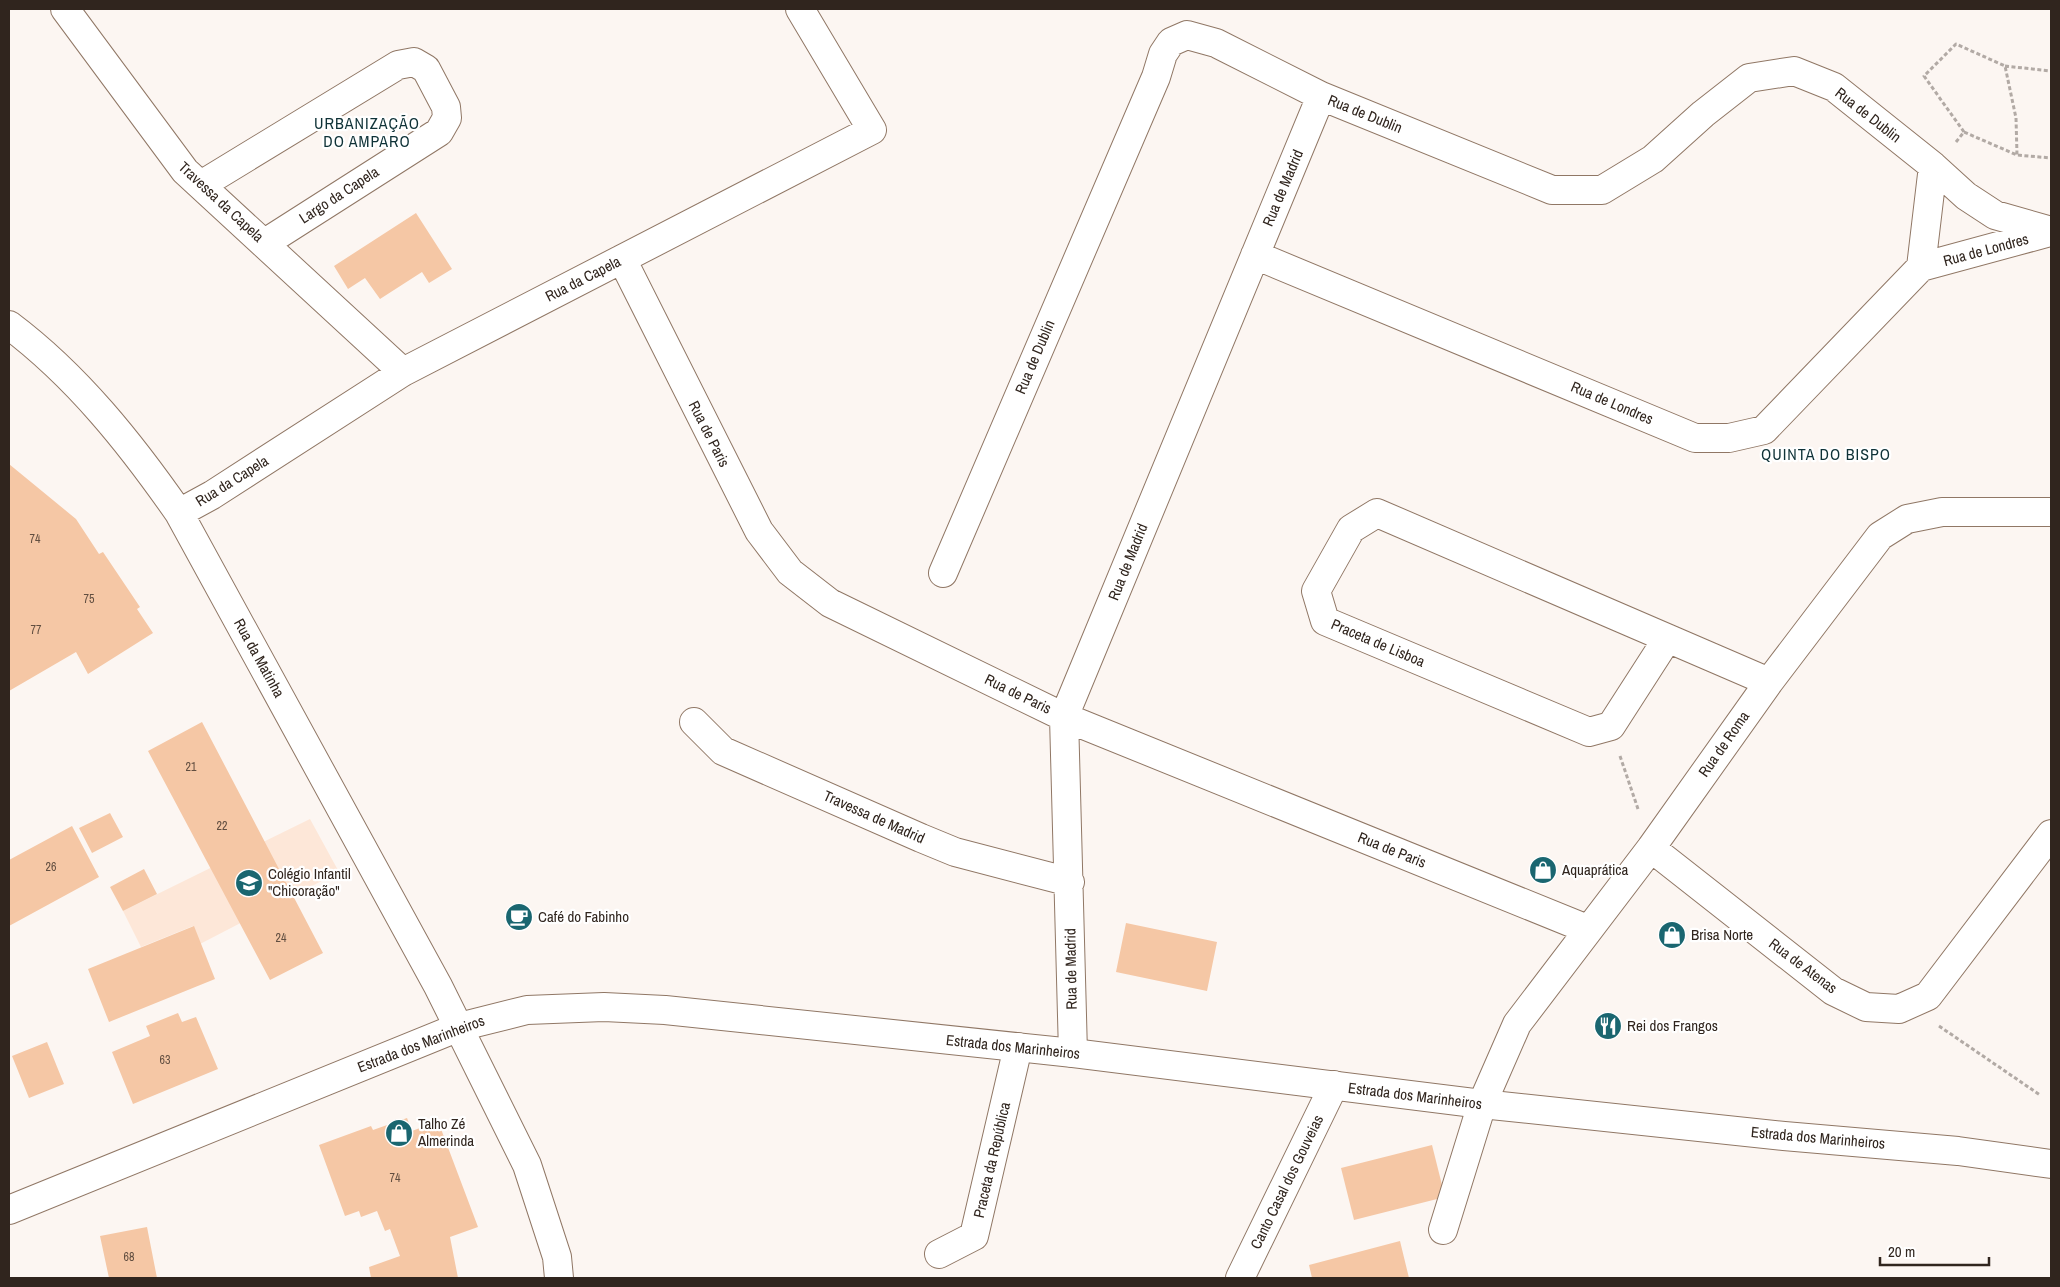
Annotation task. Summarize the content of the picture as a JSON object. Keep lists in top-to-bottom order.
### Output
{
  "streets": {
    "street": [
      "Rua de Dublin",
      "Rua de Madrid",
      "Largo da Capela",
      "Travessa da Capela",
      "Rua de Londres",
      "Rua da Capela",
      "Rua de Paris",
      "Praceta de Lisboa",
      "Rua da Matinha",
      "Rua de Roma",
      "Travessa de Madrid",
      "Rua de Atenas",
      "Estrada dos Marinheiros",
      "Praceta da República",
      "Canto Casal dos Gouveias"
    ]
  },
  "crossings": [
    ["Rua de Dublin", "Rua de Madrid"],
    ["Rua de Dublin", "Rua de Londres"],
    ["Rua de Madrid", "Rua de Londres"],
    ["Rua de Madrid", "Rua de Paris"],
    ["Rua de Madrid", "Travessa de Madrid"],
    ["Rua de Madrid", "Estrada dos Marinheiros"],
    ["Largo da Capela", "Travessa da Capela"],
    ["Travessa da Capela", "Rua da Capela"],
    ["Rua da Capela", "Rua de Paris"],
    ["Rua da Capela", "Rua da Matinha"],
    ["Rua de Paris", "Rua de Roma"],
    ["Praceta de Lisboa", "Rua de Roma"],
    ["Rua da Matinha", "Estrada dos Marinheiros"],
    ["Rua de Roma", "Rua de Atenas"],
    ["Rua de Roma", "Estrada dos Marinheiros"],
    ["Estrada dos Marinheiros", "Praceta da República"],
    ["Estrada dos Marinheiros", "Canto Casal dos Gouveias"]
  ],
  "districts": ["URBANIZAÇÃO DO AMPARO", "QUINTA DO BISPO"],
  "places": {
    "shop": ["Aquaprática", "Brisa Norte", "Talho Zé Almerinda"],
    "school or university": ["Colégio Infantil \"Chicoração\""],
    "cafe": ["Café do Fabinho"],
    "restaurant": ["Rei dos Frangos"]
  },
  "house_numbers": [
    "74",
    "75",
    "77",
    "21",
    "22",
    "26",
    "24",
    "63",
    "74",
    "68"
  ],
  "scale_bar": "20 m"
}
